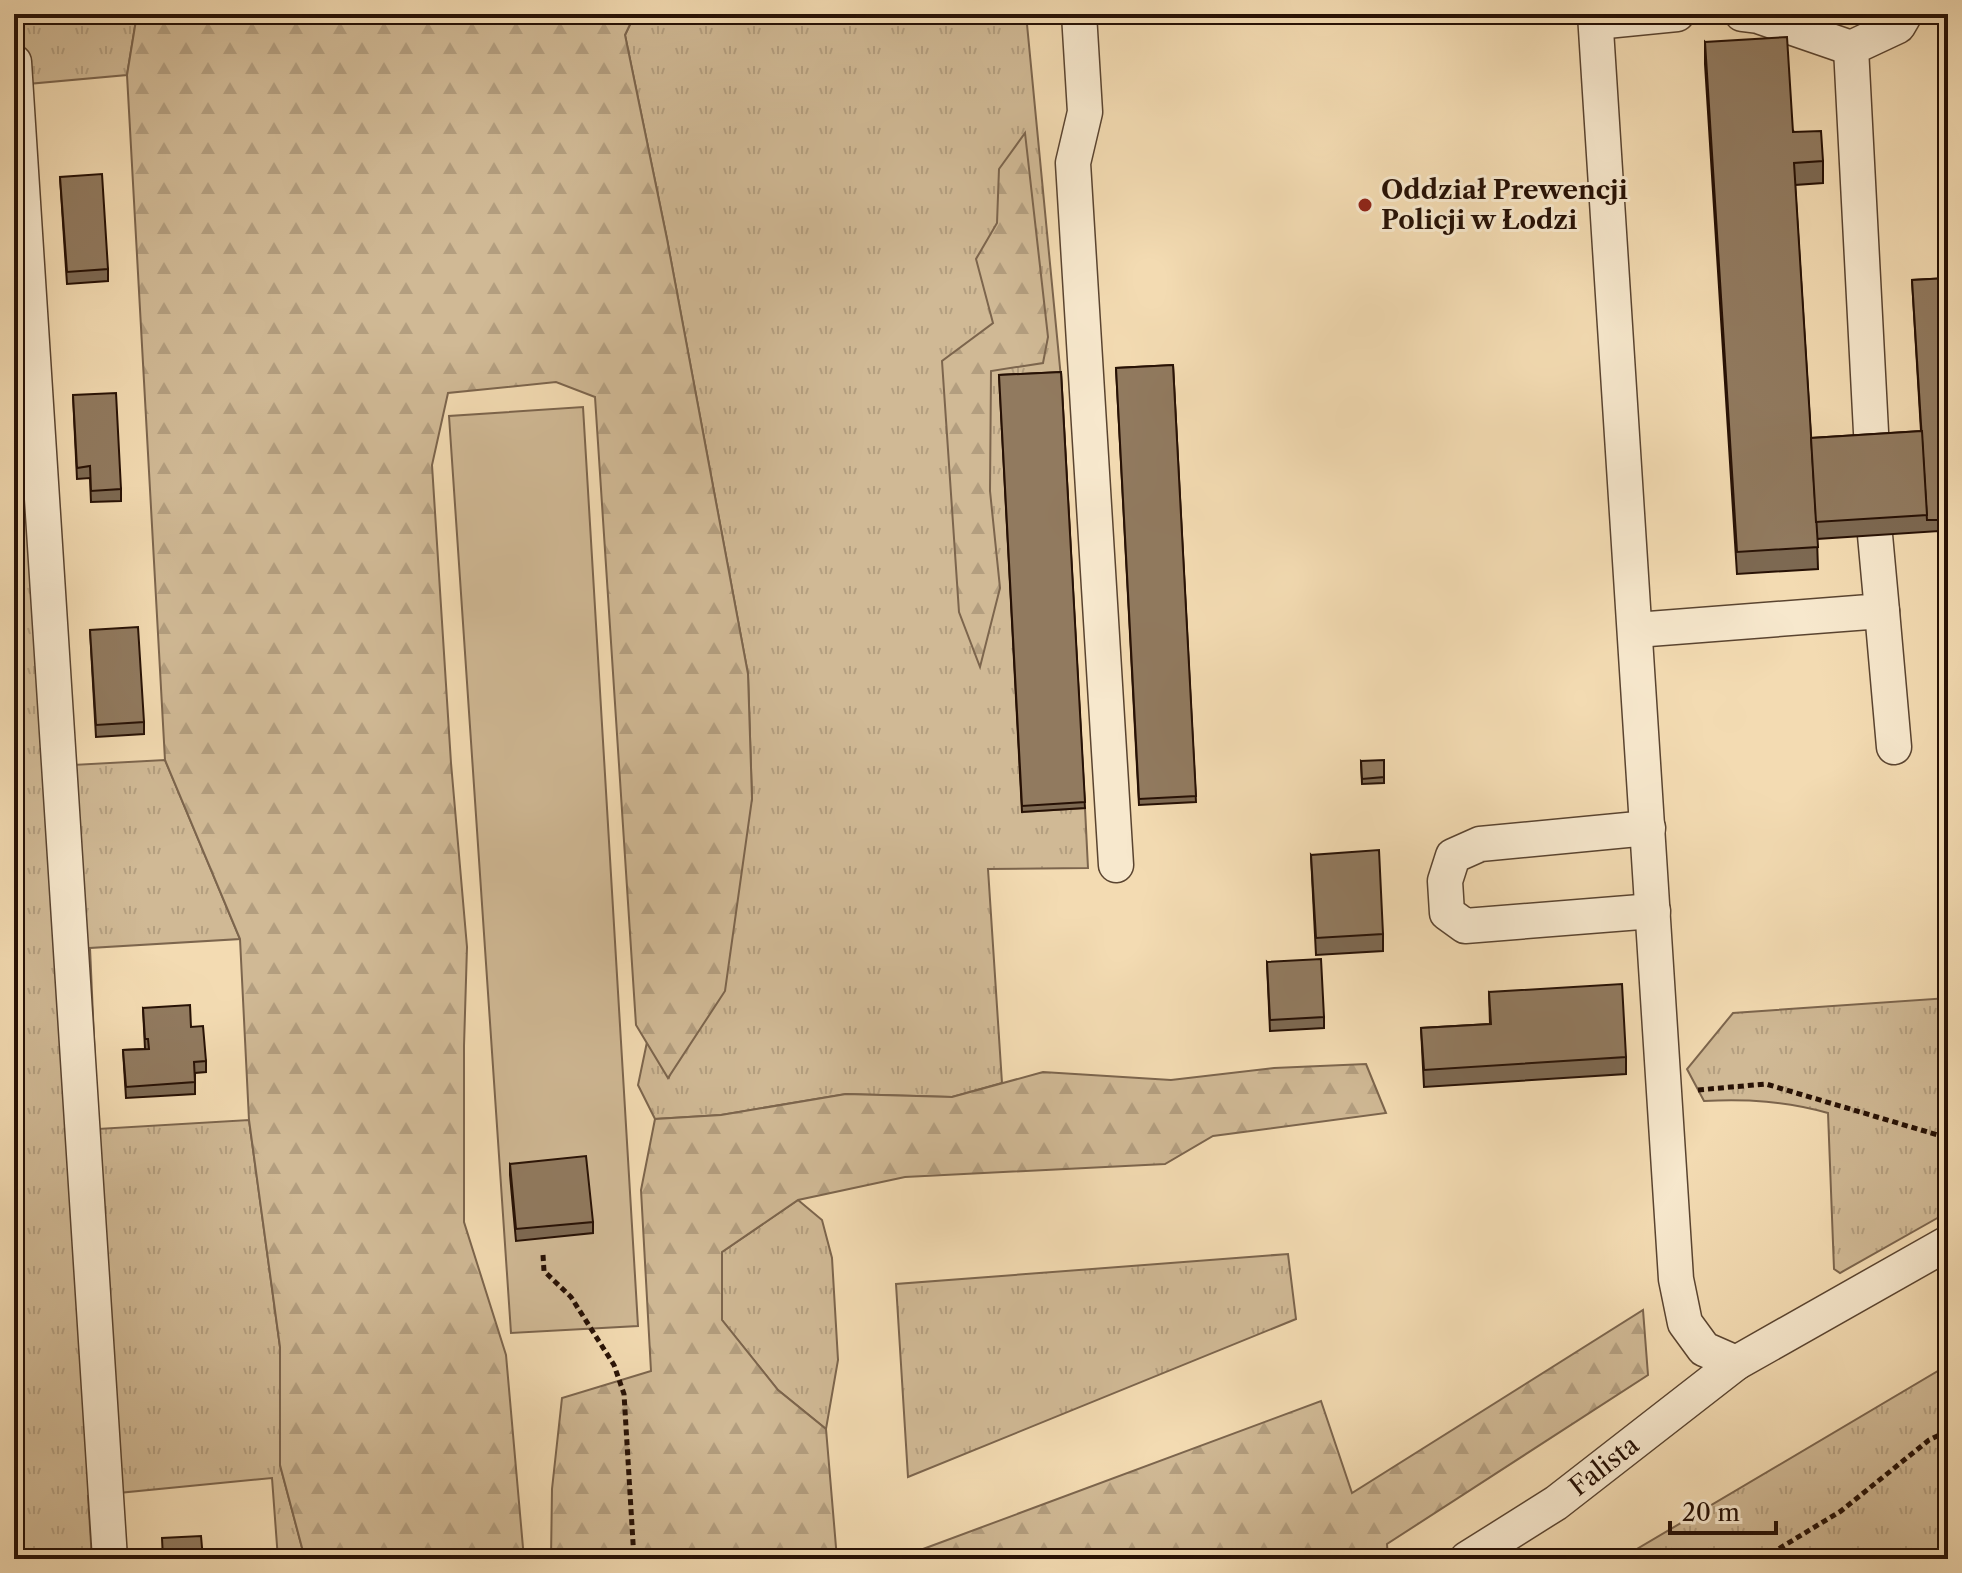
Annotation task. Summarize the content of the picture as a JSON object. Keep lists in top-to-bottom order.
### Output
{
  "streets": {
    "lane": ["Falista"]
  },
  "places": ["Oddział Prewencji Policji w Łodzi"],
  "scale_bar": "20 m"
}
